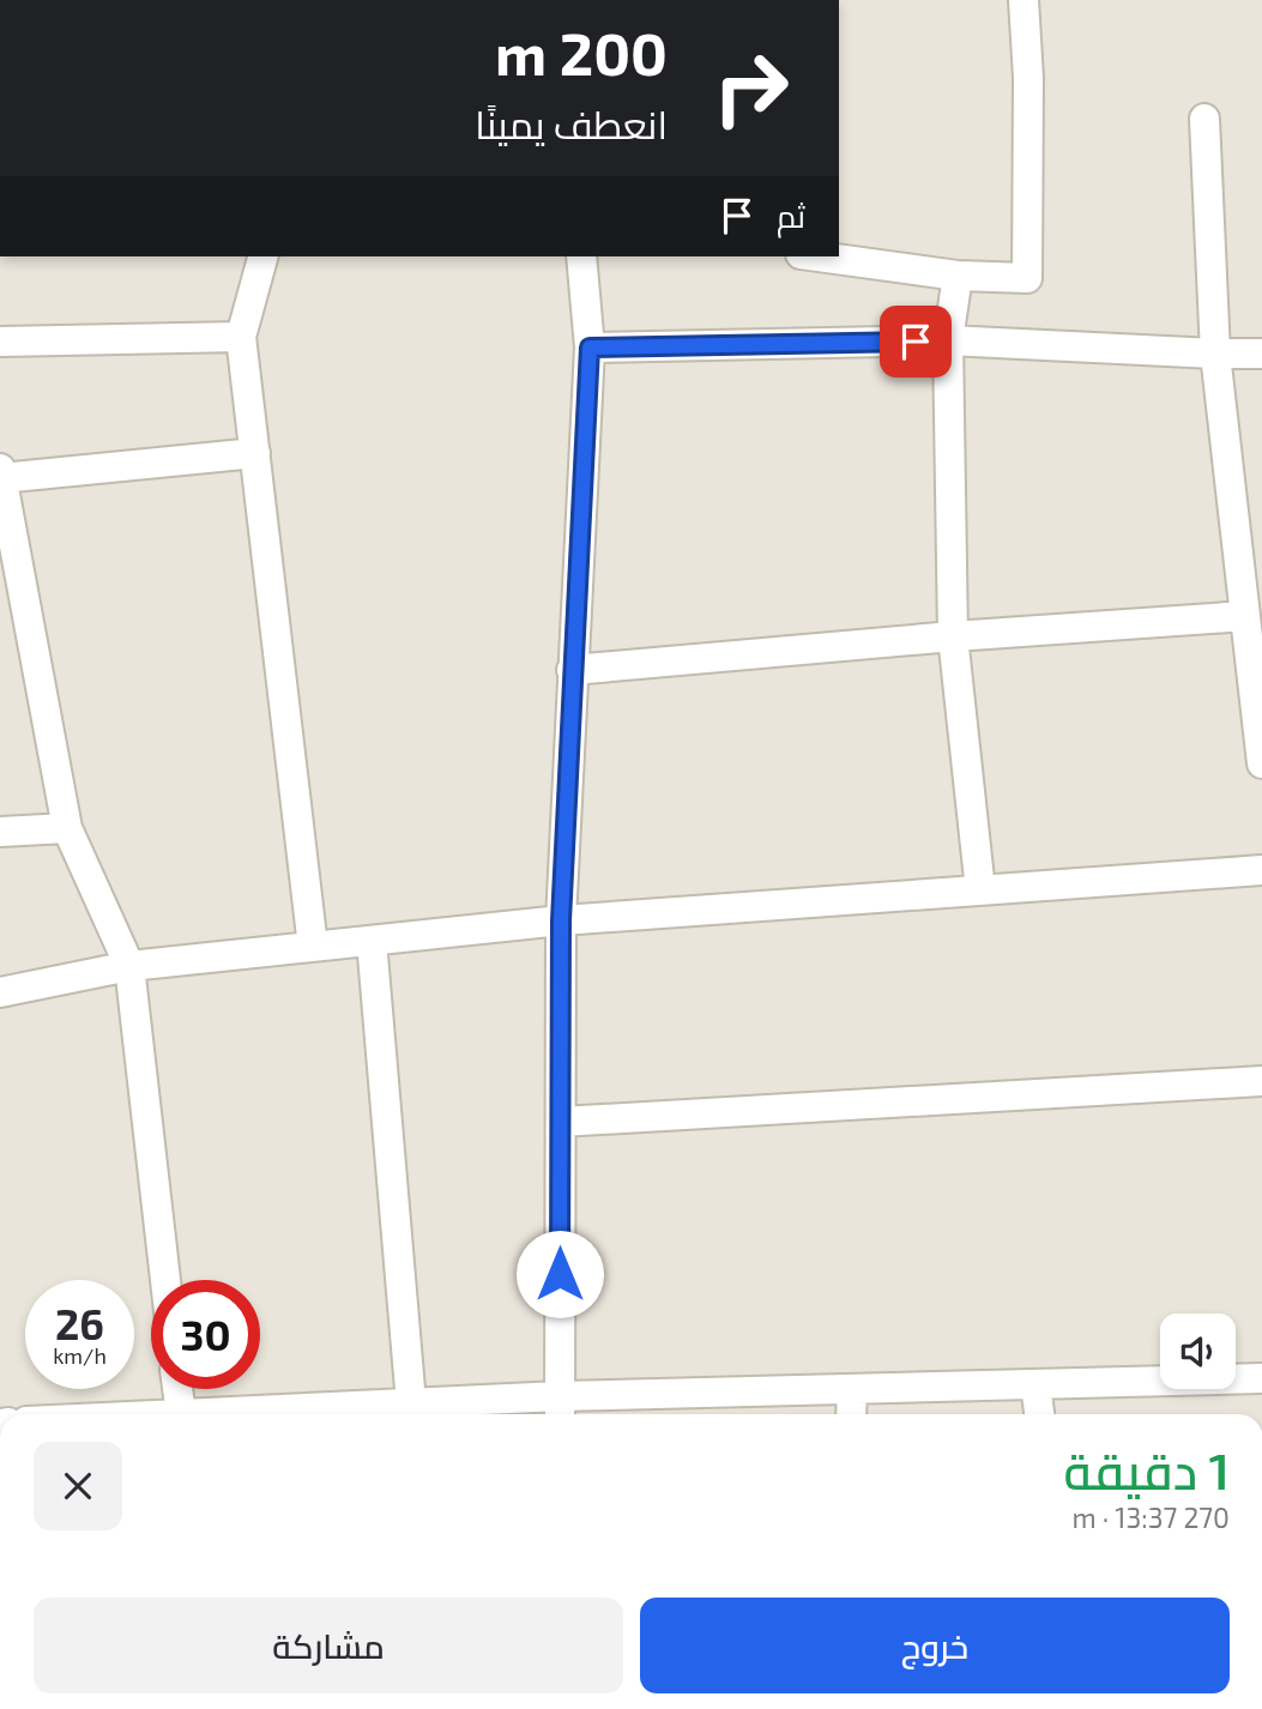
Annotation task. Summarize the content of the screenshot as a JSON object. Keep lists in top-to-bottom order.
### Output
{
  "page": {
    "turn": ["200 m", "انعطف يمينًا"],
    "then": "ثم",
    "speed": "26 km/h",
    "limit": "30",
    "heading": ["1 دقيقة", "270 m · 13:37"],
    "buttons": ["خروج", "مشاركة"]
  }
}
